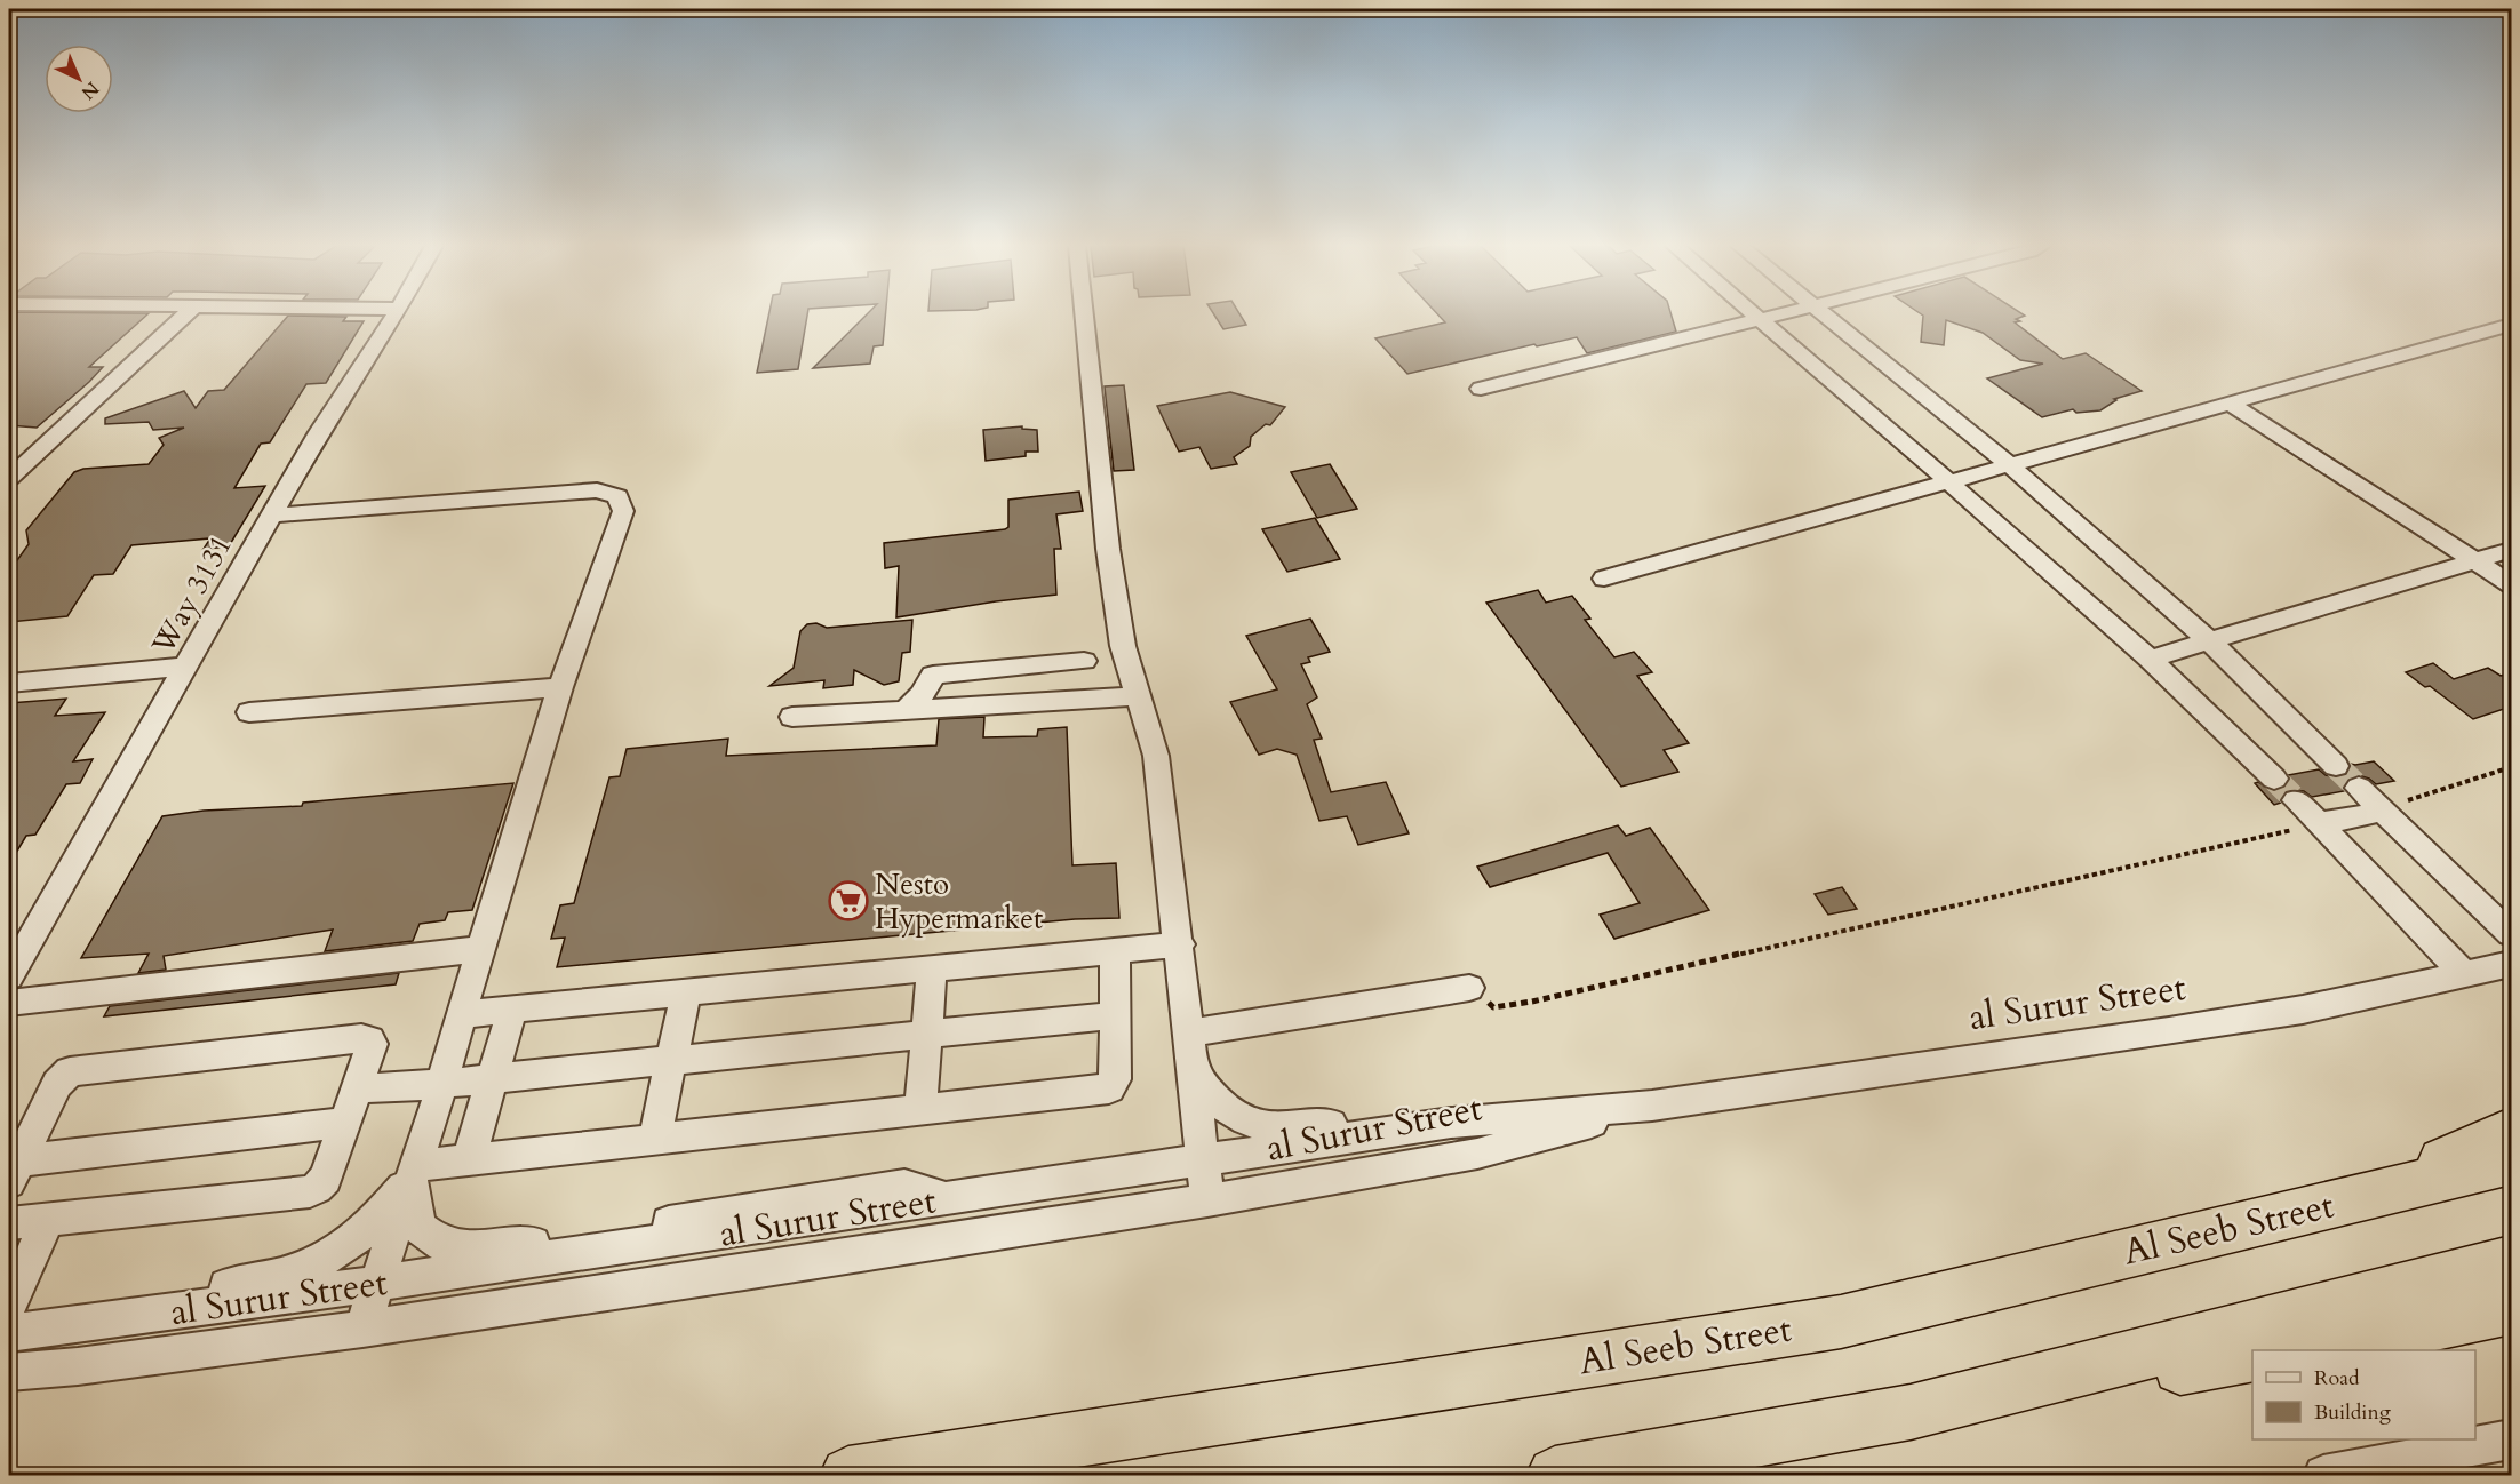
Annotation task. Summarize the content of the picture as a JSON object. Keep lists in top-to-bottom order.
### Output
{
  "streets": {
    "highway": ["Al Seeb Street"],
    "street": ["Way 3131", "al Surur Street"]
  },
  "places": {
    "supermarket": ["Nesto Hypermarket"]
  },
  "legend": ["Road", "Building"],
  "north": "bottom right"
}
